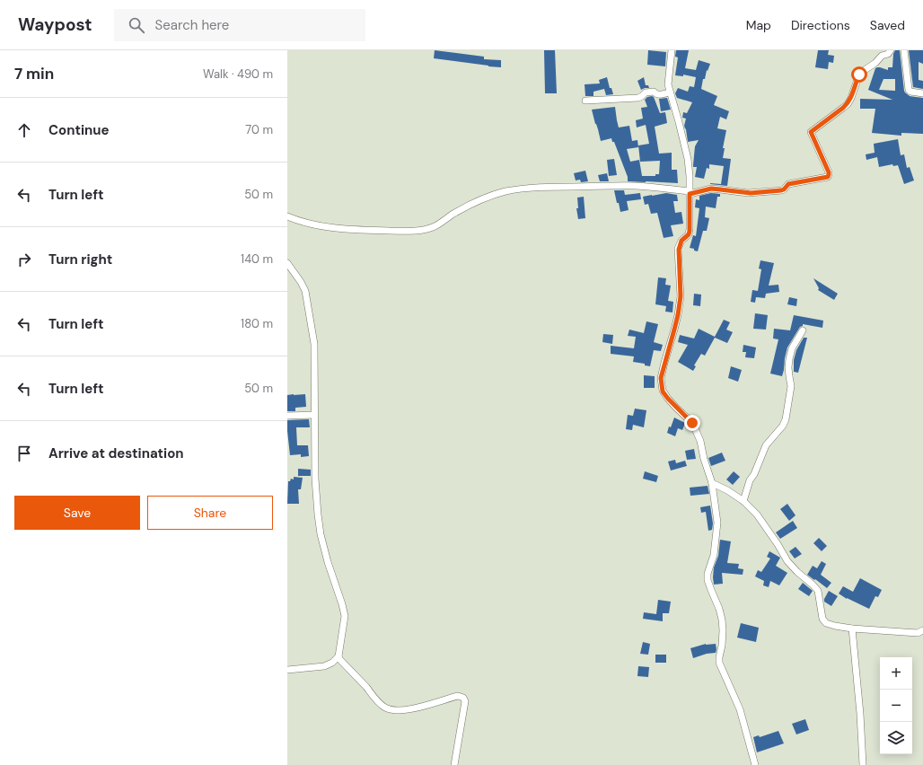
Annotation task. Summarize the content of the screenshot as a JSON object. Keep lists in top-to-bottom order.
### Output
{
  "page": {
    "header": "Waypost",
    "search": "Search here",
    "nav": ["Map", "Directions", "Saved"],
    "heading": ["7 min", "Walk · 490 m"],
    "list": [
      ["Continue", "70 m"],
      ["Turn left", "50 m"],
      ["Turn right", "140 m"],
      ["Turn left", "180 m"],
      ["Turn left", "50 m"],
      "Arrive at destination"
    ],
    "buttons": ["Save", "Share"],
    "map_buttons": ["+", "−"]
  }
}
